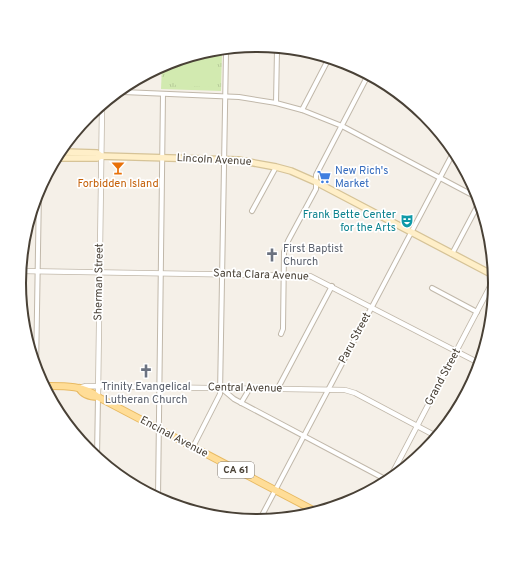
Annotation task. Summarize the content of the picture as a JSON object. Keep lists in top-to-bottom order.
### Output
{
  "streets": {
    "main road": [
      "Lincoln Avenue",
      "Central Avenue",
      "Encinal Avenue",
      "CA 61"
    ],
    "street": [
      "Santa Clara Avenue",
      "Sherman Street",
      "Paru Street",
      "Grand Street"
    ]
  },
  "crossings": [
    ["Lincoln Avenue", "Sherman Street"],
    ["Lincoln Avenue", "Paru Street"],
    ["Santa Clara Avenue", "Sherman Street"],
    ["Santa Clara Avenue", "Paru Street"],
    ["Santa Clara Avenue", "Grand Street"],
    ["Sherman Street", "Central Avenue"],
    ["Sherman Street", "Encinal Avenue"],
    ["Paru Street", "Central Avenue"],
    ["Paru Street", "Encinal Avenue"],
    ["Grand Street", "Central Avenue"],
    ["Central Avenue", "Encinal Avenue"]
  ],
  "places": {
    "bar": ["Forbidden Island"],
    "supermarket": ["New Rich's Market"],
    "theatre": ["Frank Bette Center for the Arts"],
    "church": ["First Baptist Church", "Trinity Evangelical Lutheran Church"]
  }
}
